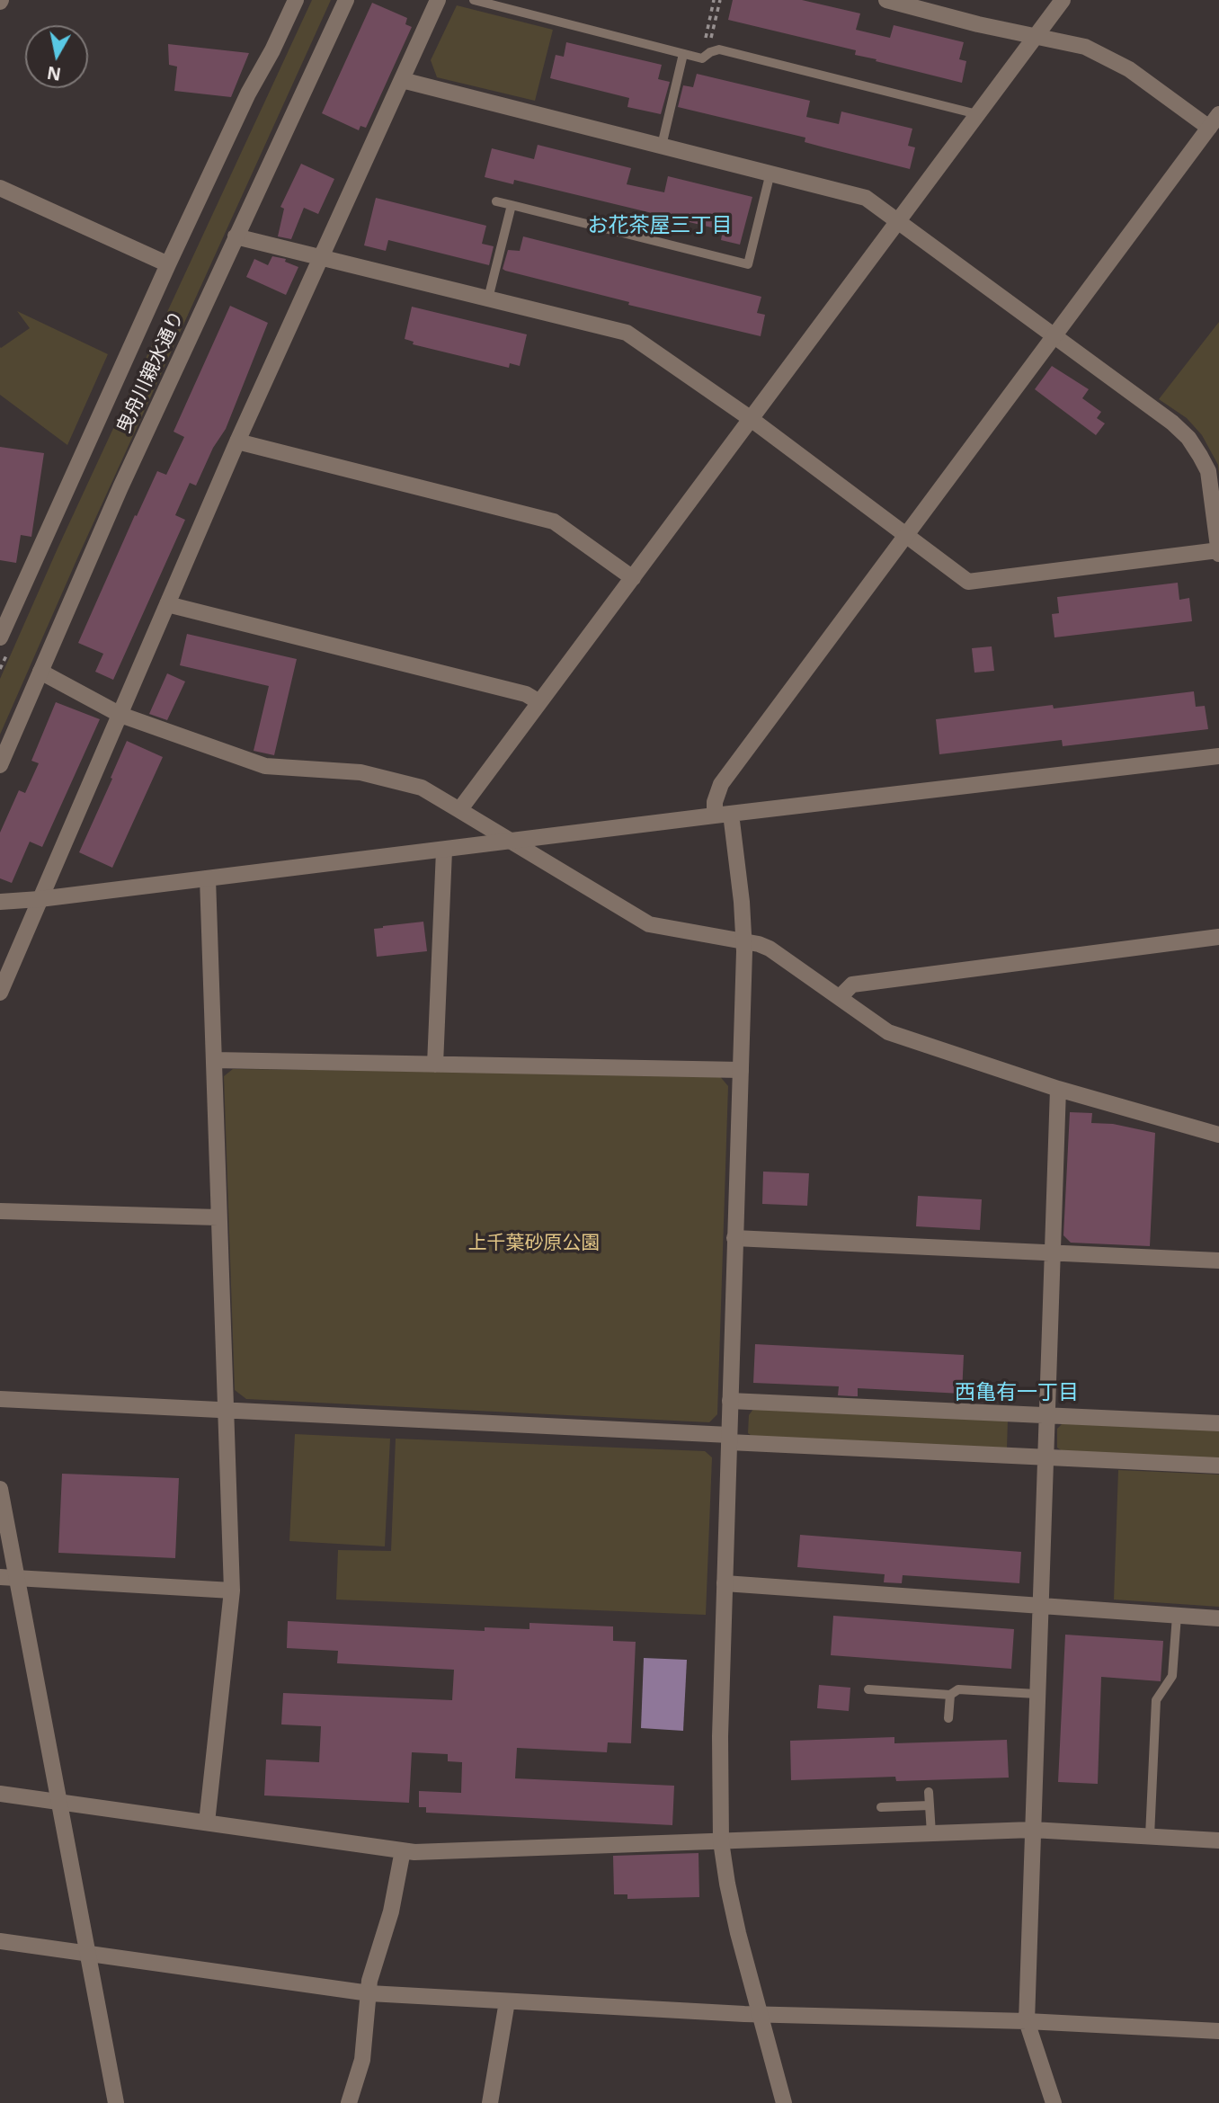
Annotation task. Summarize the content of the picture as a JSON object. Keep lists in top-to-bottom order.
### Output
{
  "streets": {
    "street": ["曳舟川親水通り"]
  },
  "districts": ["お花茶屋三丁目", "西亀有一丁目"],
  "parks": ["上千葉砂原公園"],
  "north": "bottom"
}
